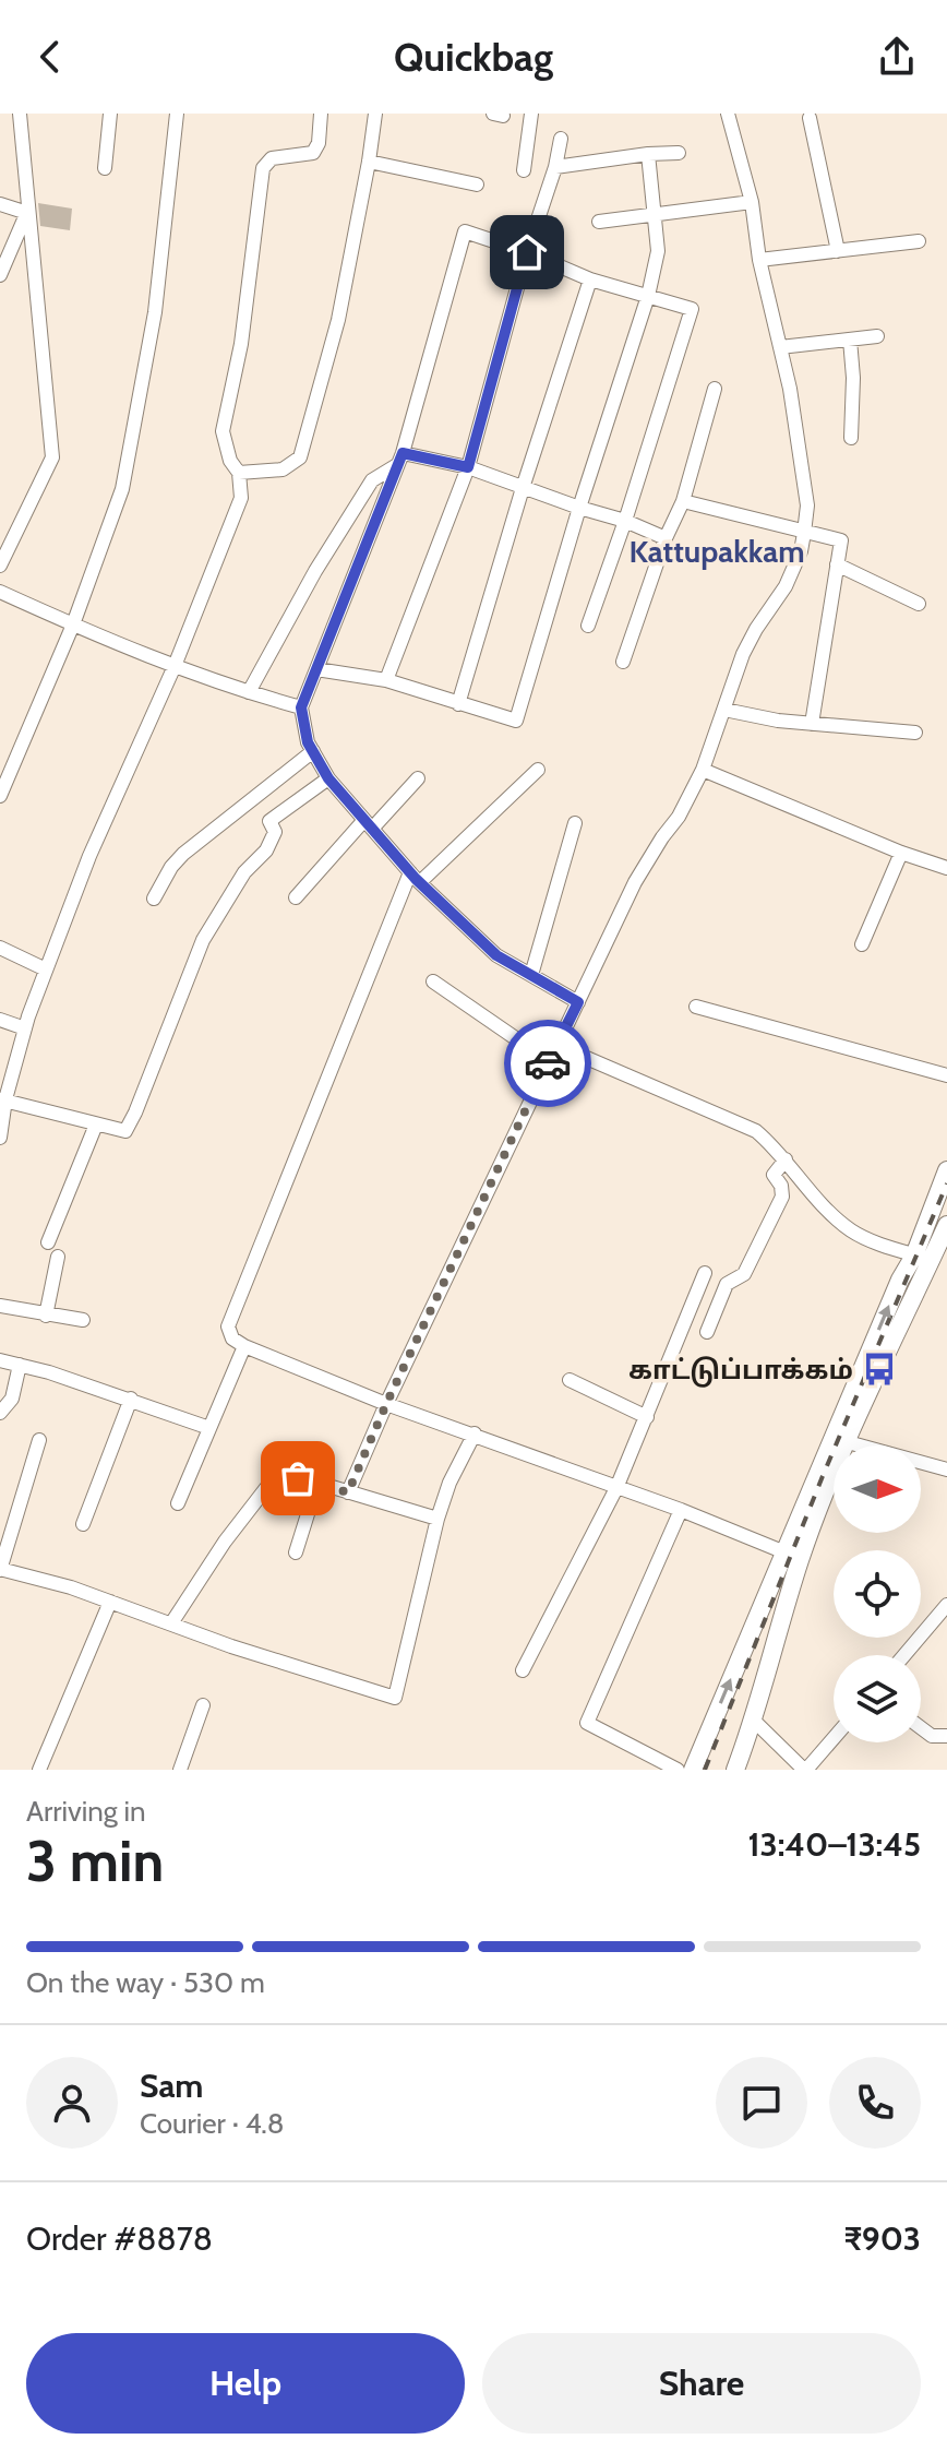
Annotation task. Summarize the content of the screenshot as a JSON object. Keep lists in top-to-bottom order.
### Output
{
  "districts": ["Kattupakkam"],
  "places": {
    "bus stop": ["காட்டுப்பாக்கம்"]
  },
  "north": "right",
  "page": {
    "header": "Quickbag",
    "heading": ["3 min", "Arriving in", "13:40–13:45"],
    "panel": [
      "Sam",
      "Courier · 4.8",
      "Order #8878",
      "₹903"
    ],
    "bar": "On the way · 530 m",
    "buttons": ["Help", "Share"]
  }
}
